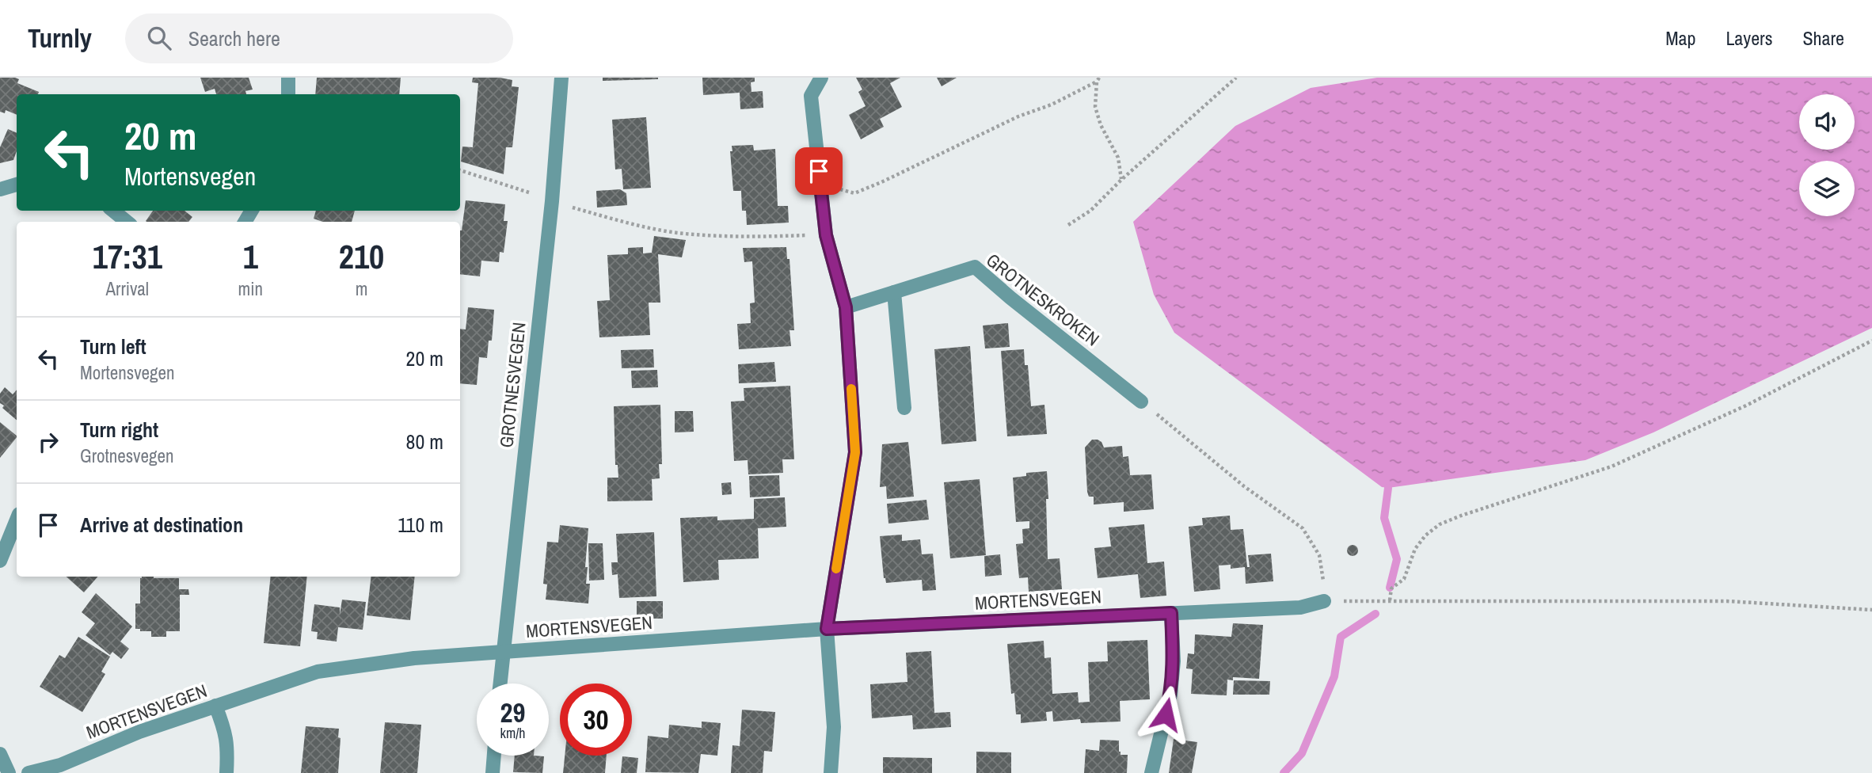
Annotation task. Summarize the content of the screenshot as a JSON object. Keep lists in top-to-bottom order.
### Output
{
  "streets": {
    "street": ["GROTNESKROKEN", "GROTNESVEGEN", "MORTENSVEGEN"]
  },
  "crossings": [
    ["GROTNESVEGEN", "MORTENSVEGEN"]
  ],
  "page": {
    "header": "Turnly",
    "search": "Search here",
    "nav": ["Map", "Layers", "Share"],
    "turn": ["20 m", "Mortensvegen"],
    "eta": [
      "17:31",
      "Arrival",
      "1",
      "min",
      "210",
      "m"
    ],
    "list": [
      {
        "name": "Turn left",
        "note": "Mortensvegen",
        "value": "20 m"
      },
      {
        "name": "Turn right",
        "note": "Grotnesvegen",
        "value": "80 m"
      },
      {
        "name": "Arrive at destination",
        "value": "110 m"
      }
    ],
    "speed": "29 km/h",
    "limit": "30"
  }
}
